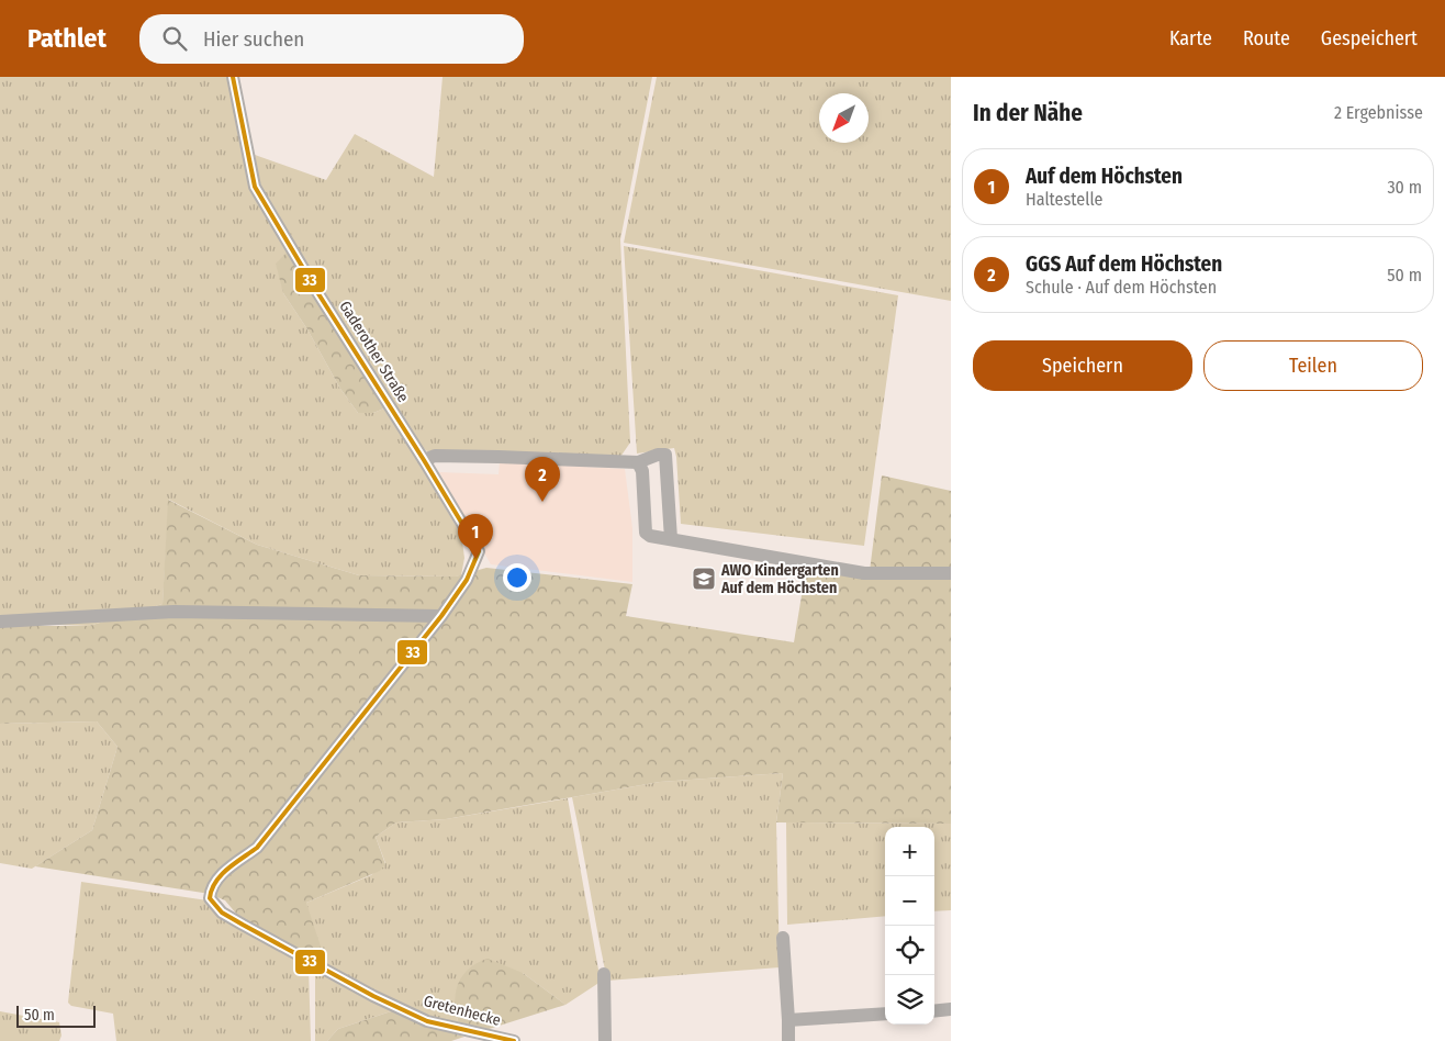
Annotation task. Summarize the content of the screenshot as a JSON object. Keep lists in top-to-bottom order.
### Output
{
  "streets": {
    "street": ["Gaderother Straße", "Gretenhecke"]
  },
  "crossings": [
    ["Gaderother Straße", "Gretenhecke"]
  ],
  "places": {
    "school or university": ["AWO Kindergarten Auf dem Höchsten"]
  },
  "lines": ["transit line 33"],
  "scale_bar": "50 m",
  "north": "bottom left",
  "page": {
    "header": "Pathlet",
    "search": "Hier suchen",
    "nav": ["Karte", "Route", "Gespeichert"],
    "heading": ["In der Nähe", "2 Ergebnisse"],
    "list": [
      {
        "mark": "1",
        "name": "Auf dem Höchsten",
        "note": "Haltestelle",
        "value": "30 m"
      },
      {
        "mark": "2",
        "name": "GGS Auf dem Höchsten",
        "note": "Schule · Auf dem Höchsten",
        "value": "50 m"
      }
    ],
    "buttons": ["Speichern", "Teilen"],
    "pins": ["2", "1"],
    "map_buttons": ["+", "−"],
    "scale": "50 m"
  }
}
